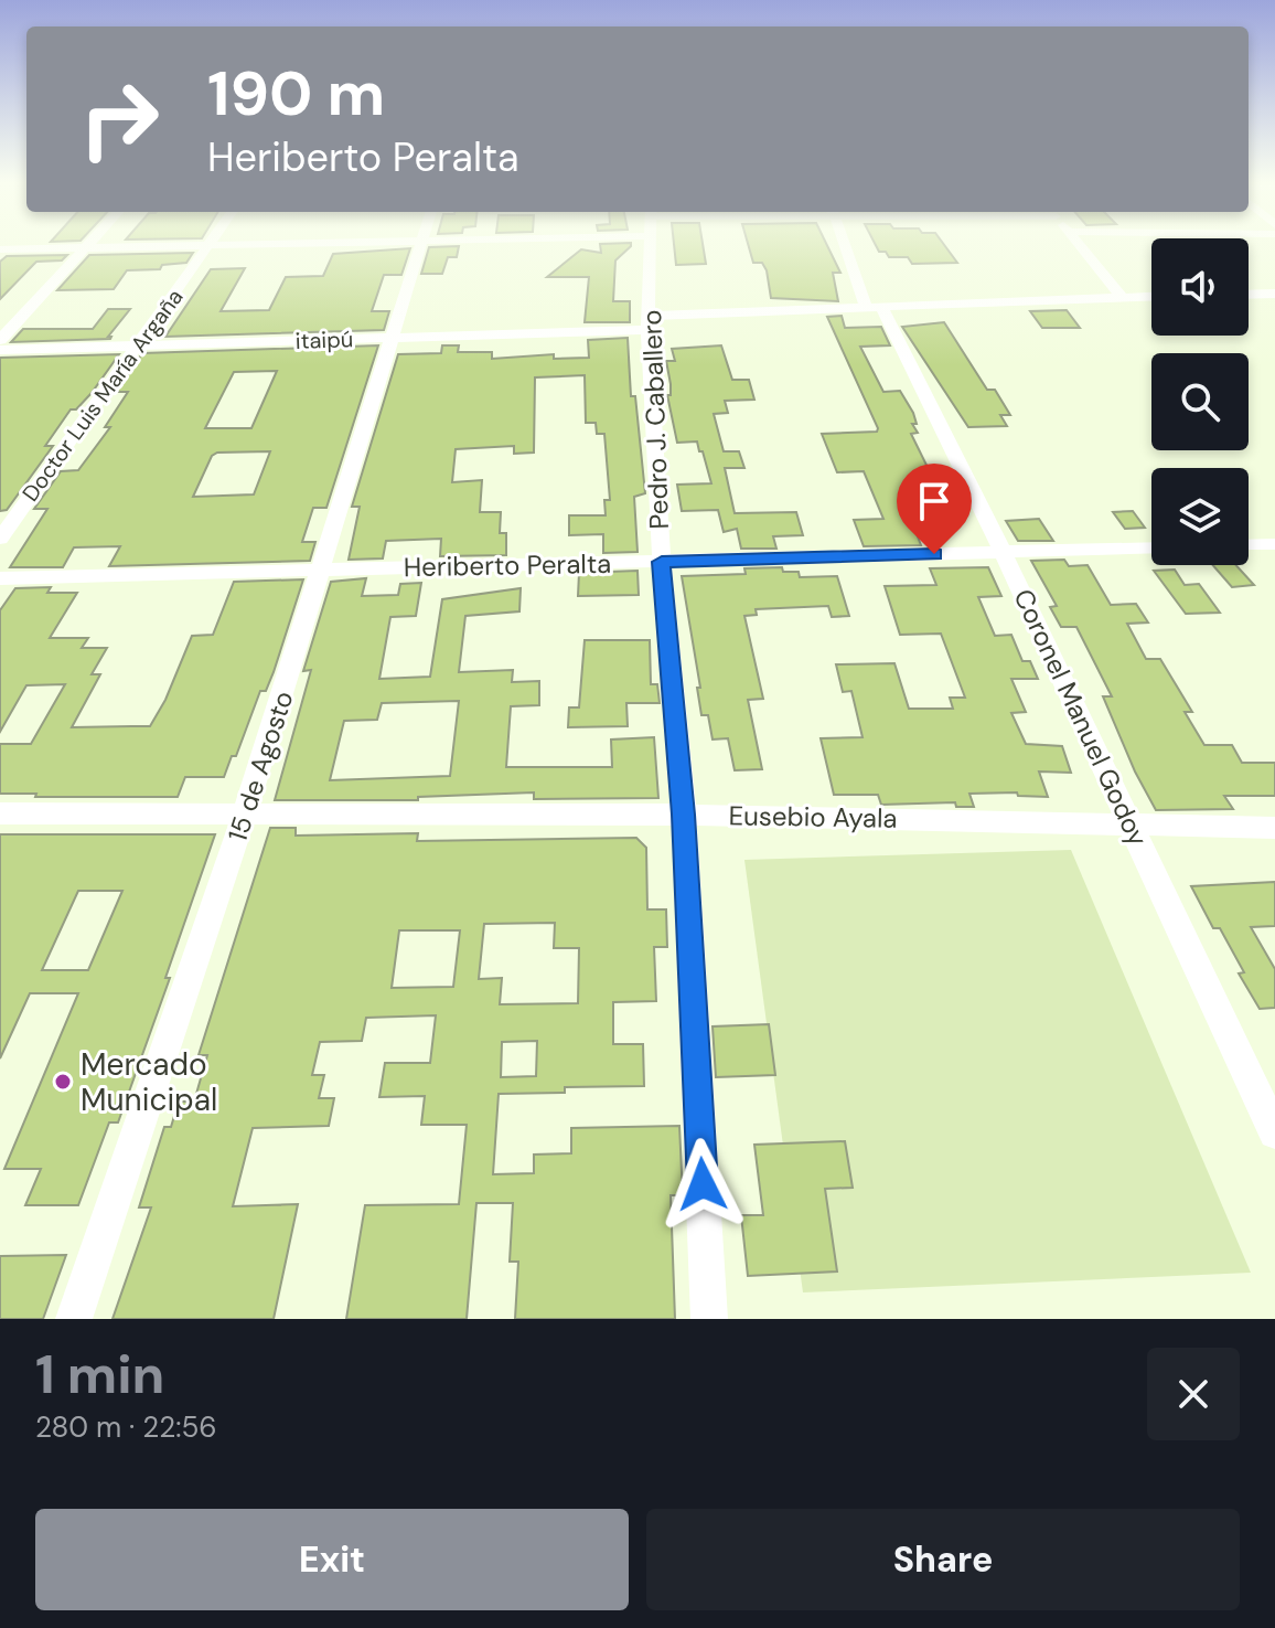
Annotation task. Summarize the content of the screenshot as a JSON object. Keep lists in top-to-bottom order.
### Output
{
  "streets": {
    "street": [
      "itaipú",
      "Doctor Luis María Argaña",
      "Pedro J. Caballero",
      "Heriberto Peralta",
      "Coronel Manuel Godoy",
      "15 de Agosto",
      "Eusebio Ayala"
    ]
  },
  "crossings": [
    ["itaipú", "Doctor Luis María Argaña"],
    ["itaipú", "Pedro J. Caballero"],
    ["itaipú", "Coronel Manuel Godoy"],
    ["itaipú", "15 de Agosto"],
    ["Pedro J. Caballero", "Heriberto Peralta"],
    ["Pedro J. Caballero", "Eusebio Ayala"],
    ["Heriberto Peralta", "Coronel Manuel Godoy"],
    ["Heriberto Peralta", "15 de Agosto"],
    ["Coronel Manuel Godoy", "Eusebio Ayala"],
    ["15 de Agosto", "Eusebio Ayala"]
  ],
  "places": ["Mercado Municipal"],
  "page": {
    "turn": ["190 m", "Heriberto Peralta"],
    "heading": ["1 min", "280 m · 22:56"],
    "buttons": ["Exit", "Share"]
  }
}
